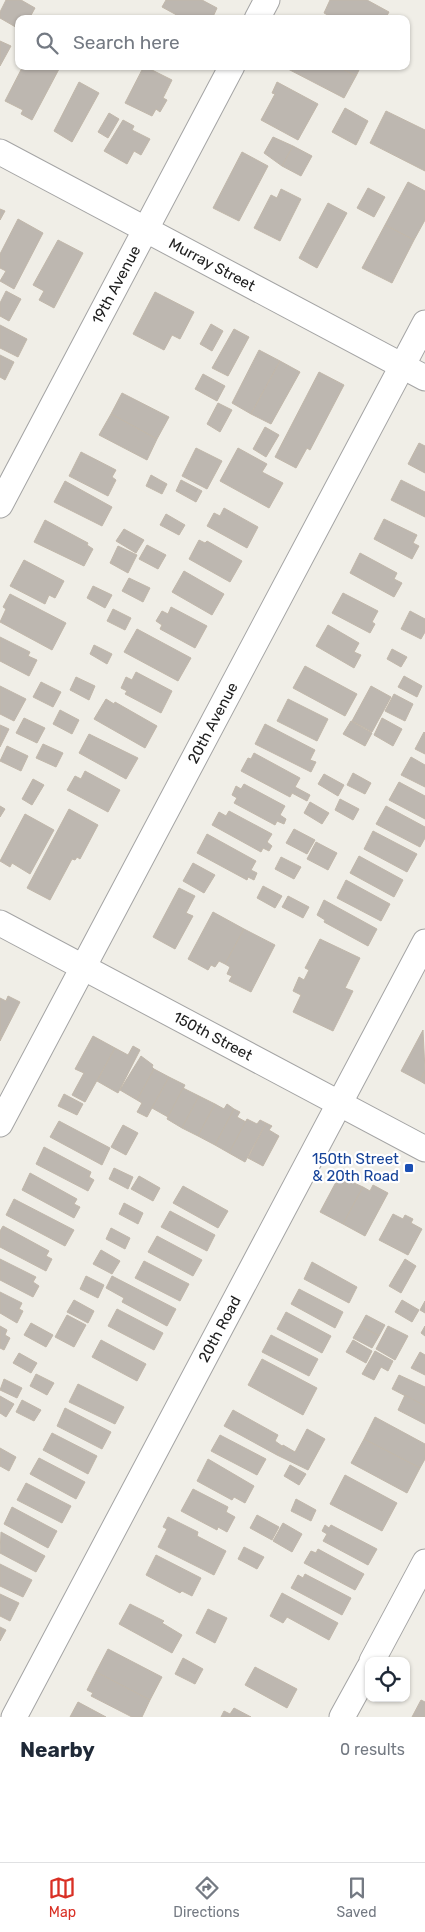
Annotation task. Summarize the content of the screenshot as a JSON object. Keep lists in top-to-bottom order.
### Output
{
  "streets": {
    "street": [
      "Murray Street",
      "19th Avenue",
      "20th Avenue",
      "150th Street",
      "20th Road"
    ]
  },
  "crossings": [
    ["Murray Street", "19th Avenue"],
    ["Murray Street", "20th Avenue"],
    ["20th Avenue", "150th Street"],
    ["150th Street", "20th Road"]
  ],
  "places": {
    "transit": ["150th Street & 20th Road"]
  },
  "page": {
    "search": "Search here",
    "heading": ["Nearby", "0 results"],
    "nav": ["Map", "Directions", "Saved"]
  }
}
